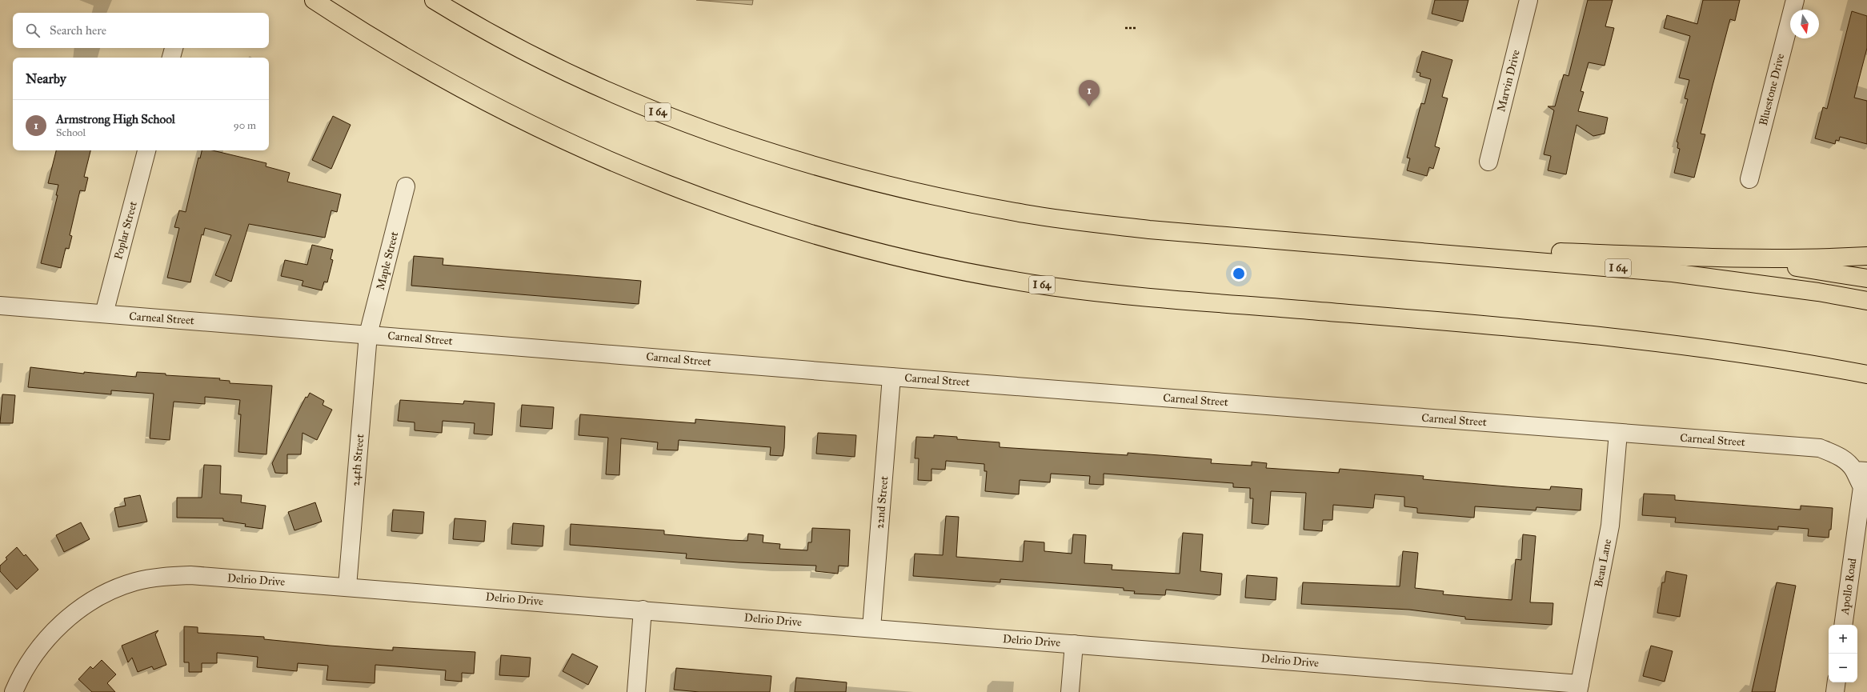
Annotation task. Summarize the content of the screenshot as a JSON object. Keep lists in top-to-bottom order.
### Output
{
  "streets": {
    "highway": ["I 64"],
    "street": [
      "Marvin Drive",
      "Bluestone Drive",
      "Poplar Street",
      "Maple Street",
      "Carneal Street",
      "24th Street",
      "22nd Street",
      "Beau Lane",
      "Delrio Drive",
      "Apollo Road"
    ]
  },
  "crossings": [
    ["Poplar Street", "Carneal Street"],
    ["Maple Street", "Carneal Street"],
    ["Maple Street", "24th Street"],
    ["Carneal Street", "24th Street"],
    ["Carneal Street", "22nd Street"],
    ["Carneal Street", "Beau Lane"],
    ["Carneal Street", "Apollo Road"],
    ["24th Street", "Delrio Drive"],
    ["22nd Street", "Delrio Drive"],
    ["Beau Lane", "Delrio Drive"]
  ],
  "north": "bottom",
  "page": {
    "search": "Search here",
    "heading": "Nearby",
    "pins": "1",
    "list": [
      {
        "mark": "1",
        "name": "Armstrong High School",
        "note": "School",
        "value": "90 m"
      }
    ],
    "map_buttons": ["+", "−"]
  }
}
